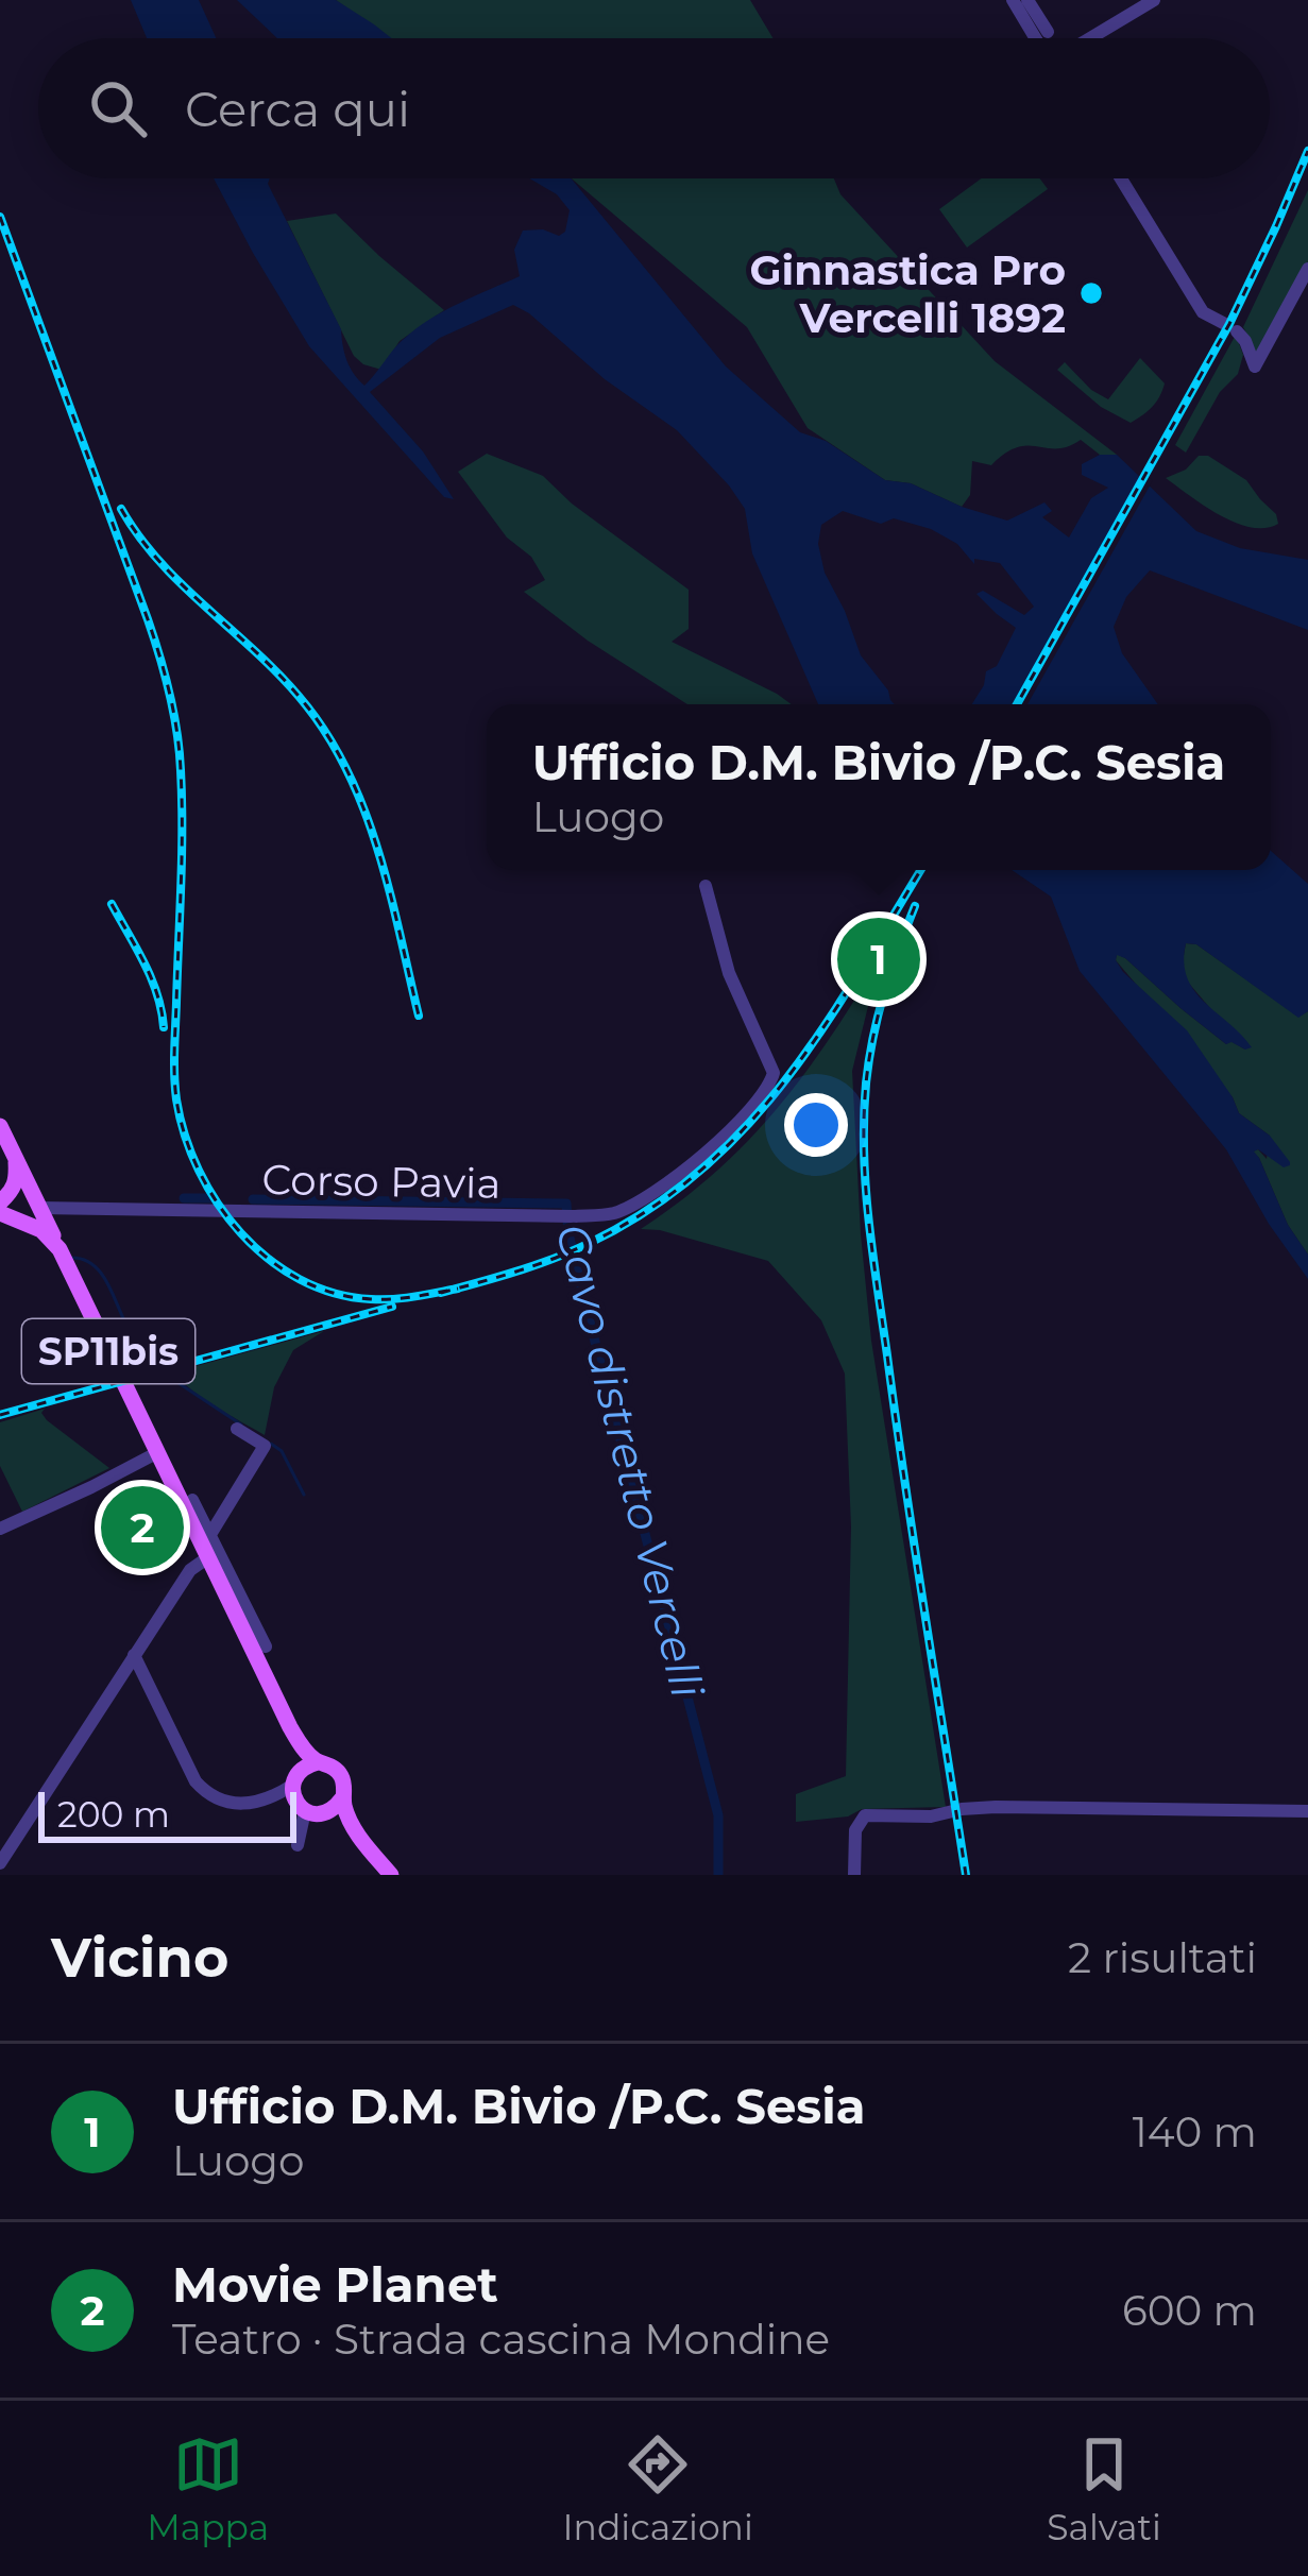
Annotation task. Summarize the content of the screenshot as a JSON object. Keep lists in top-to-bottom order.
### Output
{
  "streets": {
    "main road": ["SP11bis"],
    "street": ["Corso Pavia"]
  },
  "crossings": [
    ["Corso Pavia", "SP11bis"]
  ],
  "water": ["Cavo distretto Vercelli"],
  "places": ["Ginnastica Pro Vercelli 1892"],
  "scale_bar": "200 m",
  "page": {
    "search": "Cerca qui",
    "popup": ["Ufficio D.M. Bivio /P.C. Sesia", "Luogo"],
    "pins": ["1", "2"],
    "scale": "200 m",
    "heading": ["Vicino", "2 risultati"],
    "list": [
      {
        "mark": "1",
        "name": "Ufficio D.M. Bivio /P.C. Sesia",
        "note": "Luogo",
        "value": "140 m"
      },
      {
        "mark": "2",
        "name": "Movie Planet",
        "note": "Teatro · Strada cascina Mondine",
        "value": "600 m"
      }
    ],
    "nav": ["Mappa", "Indicazioni", "Salvati"]
  }
}
